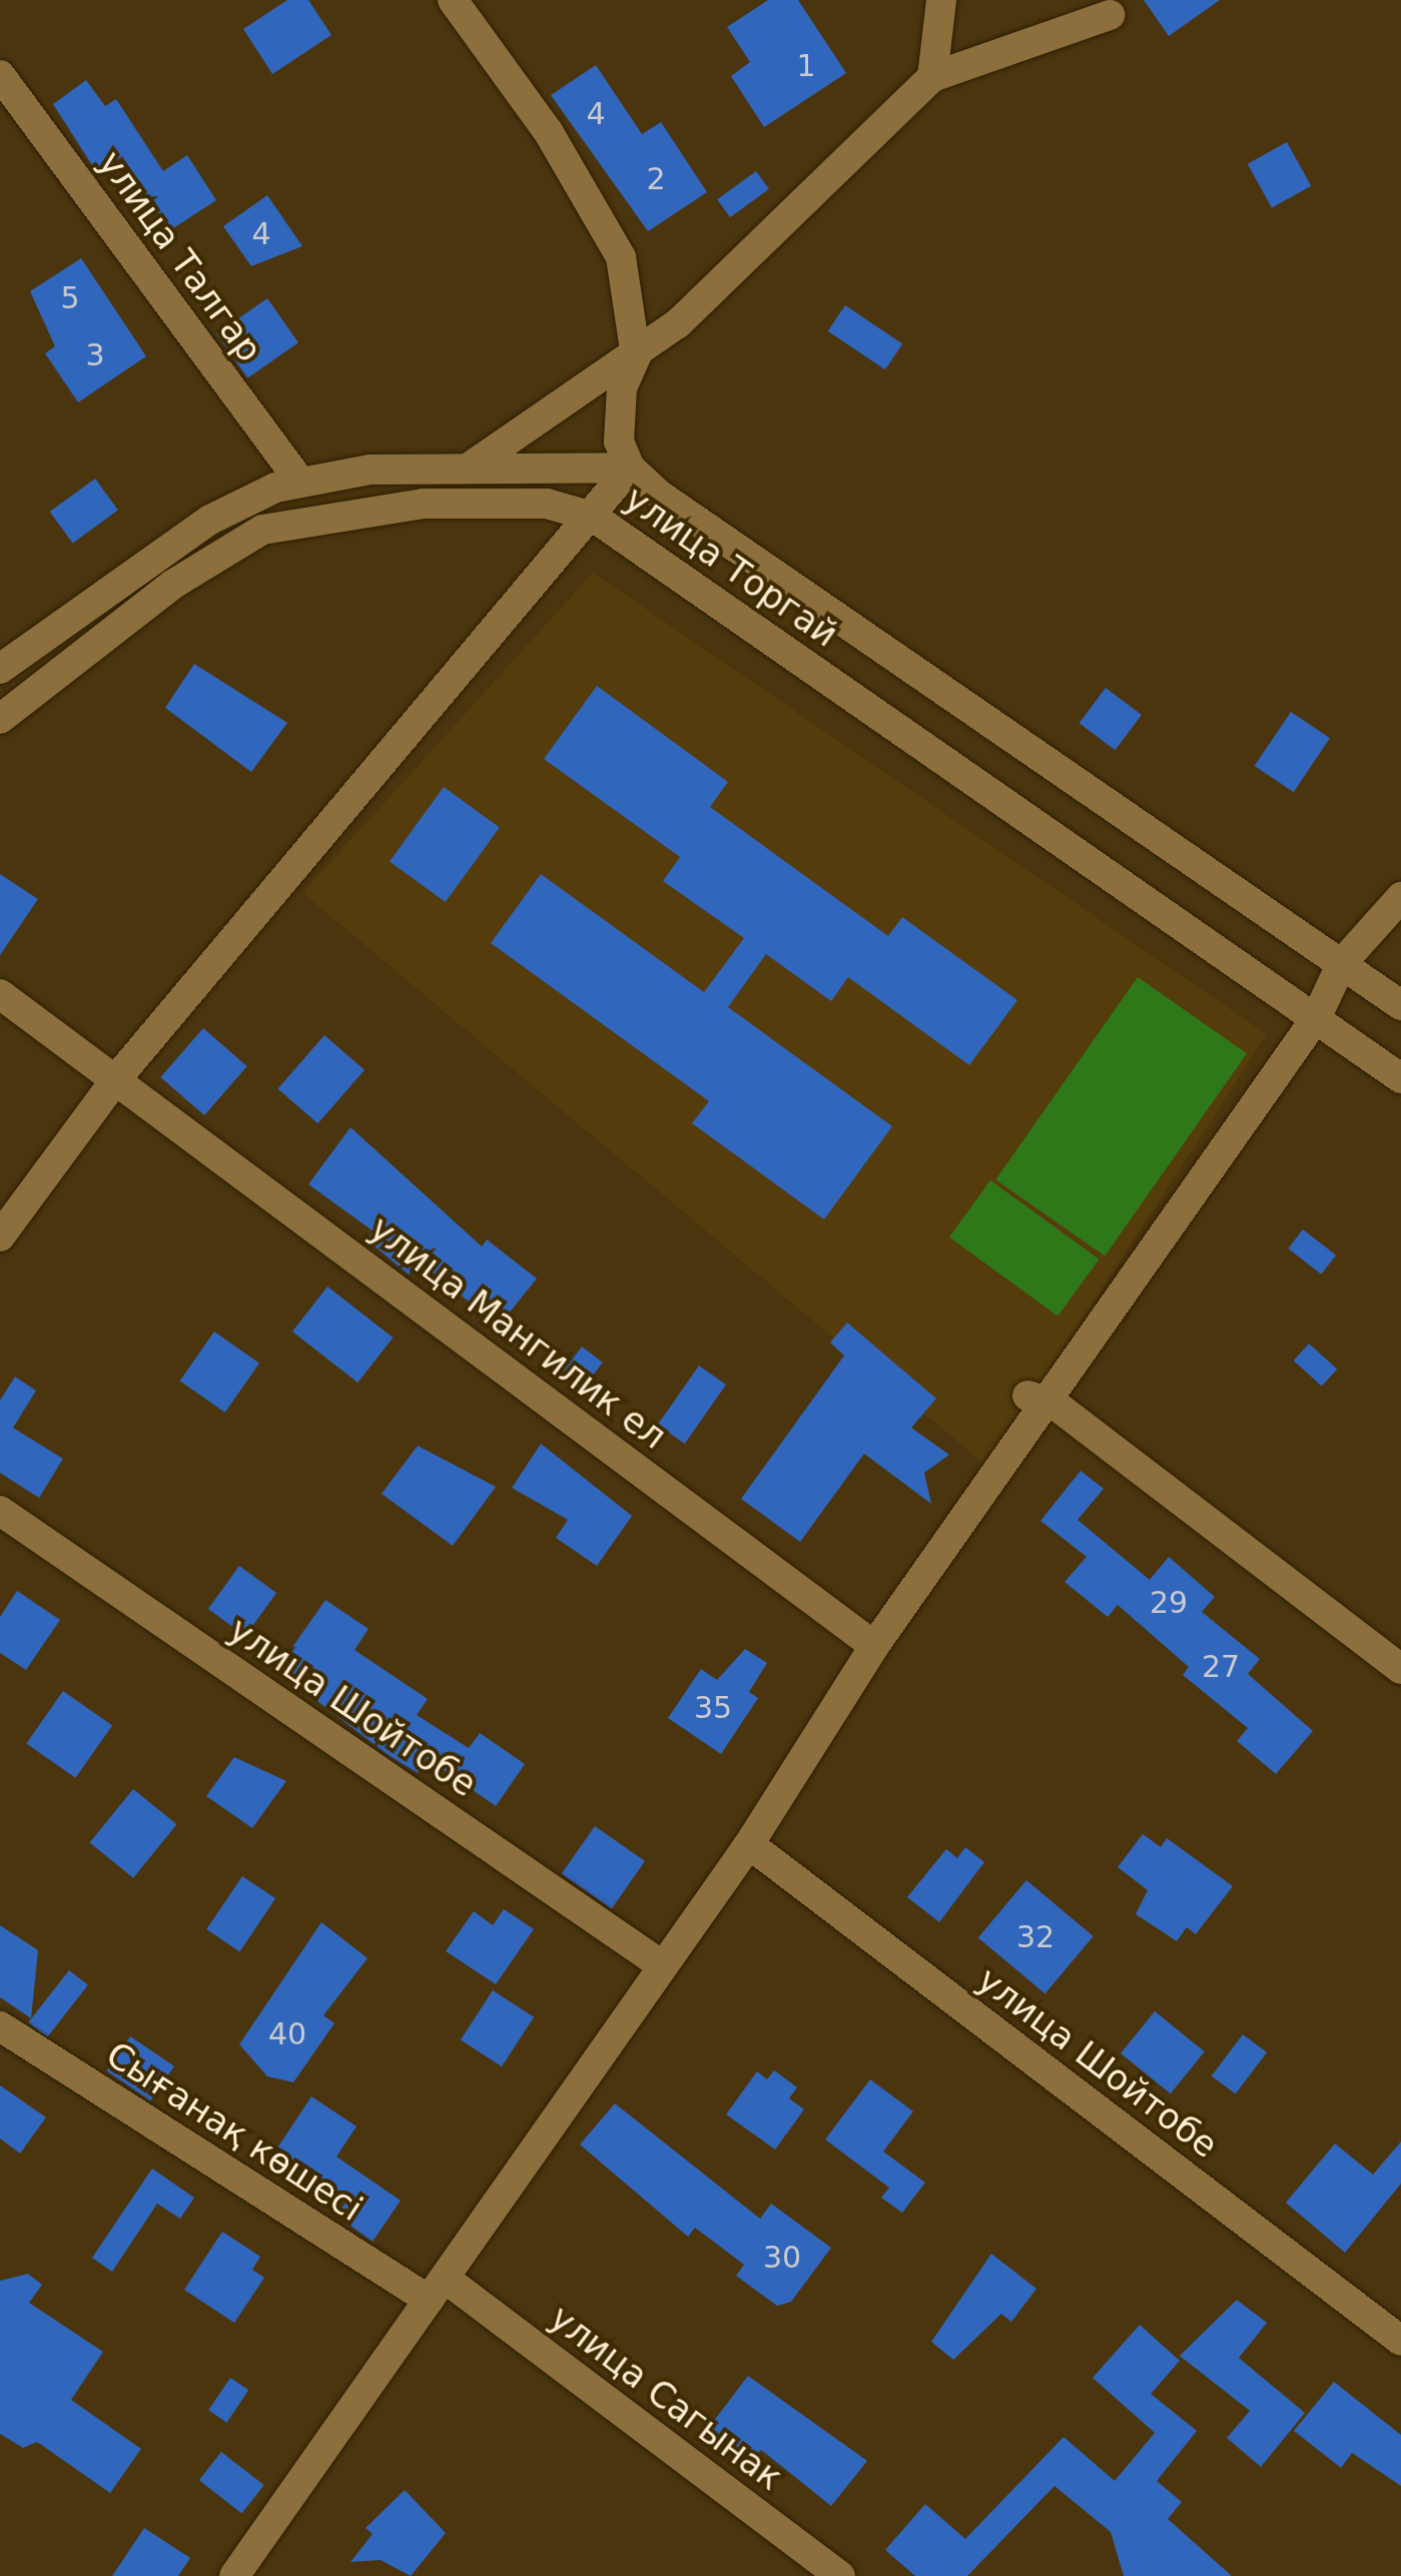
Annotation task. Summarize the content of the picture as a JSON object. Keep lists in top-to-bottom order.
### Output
{
  "streets": {
    "street": [
      "улица Талгар",
      "улица Торгай",
      "улица Мангилик ел",
      "улица Шойтобе",
      "Сығанақ көшесі",
      "улица Сагынак"
    ]
  },
  "crossings": [
    ["Сығанақ көшесі", "улица Сагынак"]
  ],
  "house_numbers": [
    "1",
    "4",
    "2",
    "4",
    "5",
    "3",
    "29",
    "27",
    "35",
    "32",
    "40",
    "30"
  ]
}
